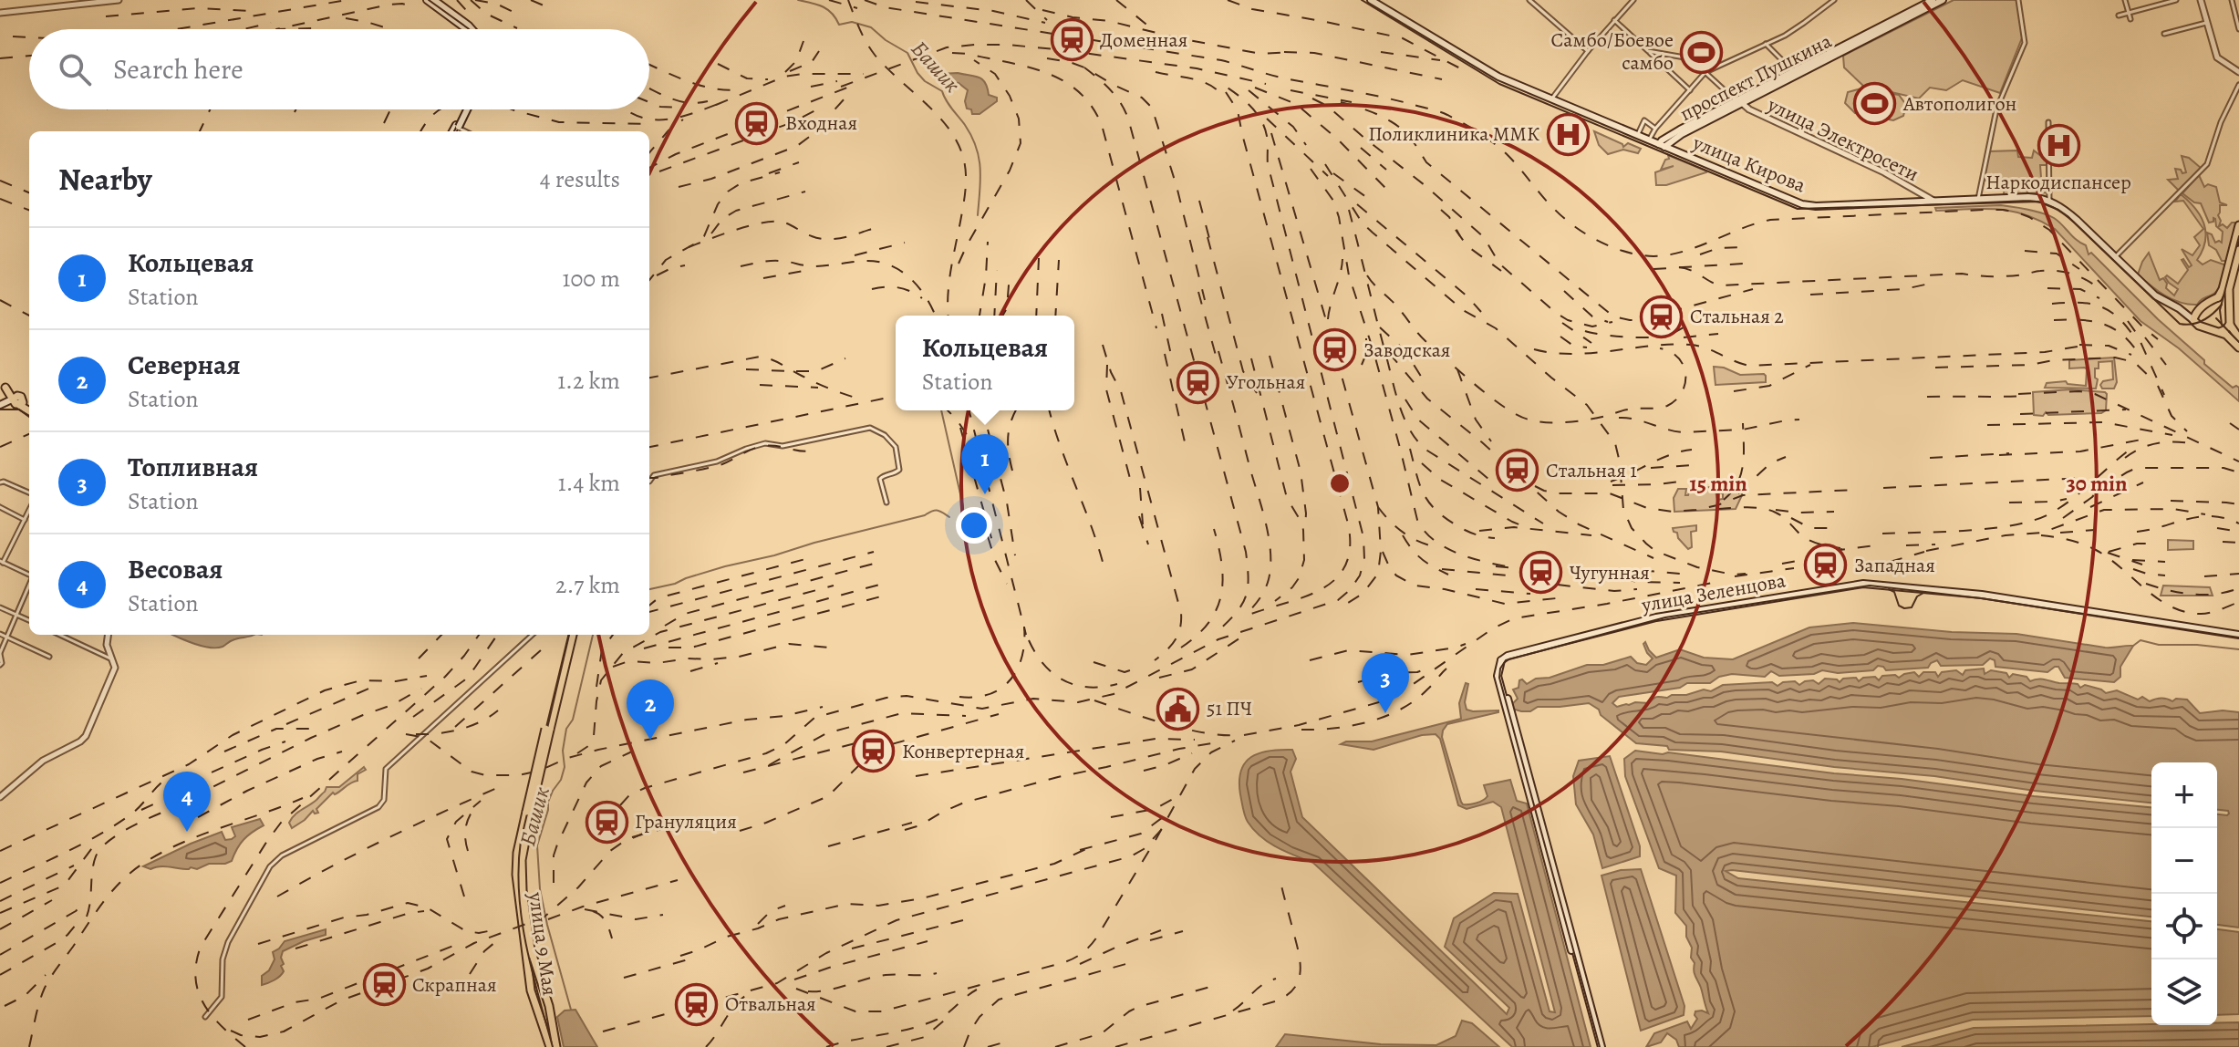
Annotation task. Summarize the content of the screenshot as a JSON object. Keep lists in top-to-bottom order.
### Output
{
  "streets": {
    "main road": [
      "проспект Пушкина",
      "улица Кирова",
      "улица Зеленцова",
      "улица 9 Мая"
    ],
    "street": ["улица Электросети"]
  },
  "crossings": [
    ["проспект Пушкина", "улица Электросети"],
    ["проспект Пушкина", "улица Кирова"],
    ["улица Электросети", "улица Кирова"]
  ],
  "water": ["Башик"],
  "places": {
    "station": [
      "Доменная",
      "Входная",
      "Стальная 2",
      "Заводская",
      "Угольная",
      "Стальная 1",
      "Западная",
      "Чугунная",
      "Конвертерная",
      "Грануляция",
      "Скрапная",
      "Отвальная"
    ],
    "sports": ["Самбо/Боевое самбо", "Автополигон"],
    "hospital": ["Поликлиника ММК", "Наркодиспансер"],
    "public building": ["51 ПЧ"]
  },
  "page": {
    "search": "Search here",
    "heading": ["Nearby", "4 results"],
    "list": [
      {
        "mark": "1",
        "name": "Кольцевая",
        "note": "Station",
        "value": "100 m"
      },
      {
        "mark": "2",
        "name": "Северная",
        "note": "Station",
        "value": "1.2 km"
      },
      {
        "mark": "3",
        "name": "Топливная",
        "note": "Station",
        "value": "1.4 km"
      },
      {
        "mark": "4",
        "name": "Весовая",
        "note": "Station",
        "value": "2.7 km"
      }
    ],
    "popup": ["Кольцевая", "Station"],
    "pins": [
      "1",
      "3",
      "2",
      "4"
    ],
    "map_buttons": ["+", "−"]
  },
  "rings": ["15 min", "30 min"]
}
